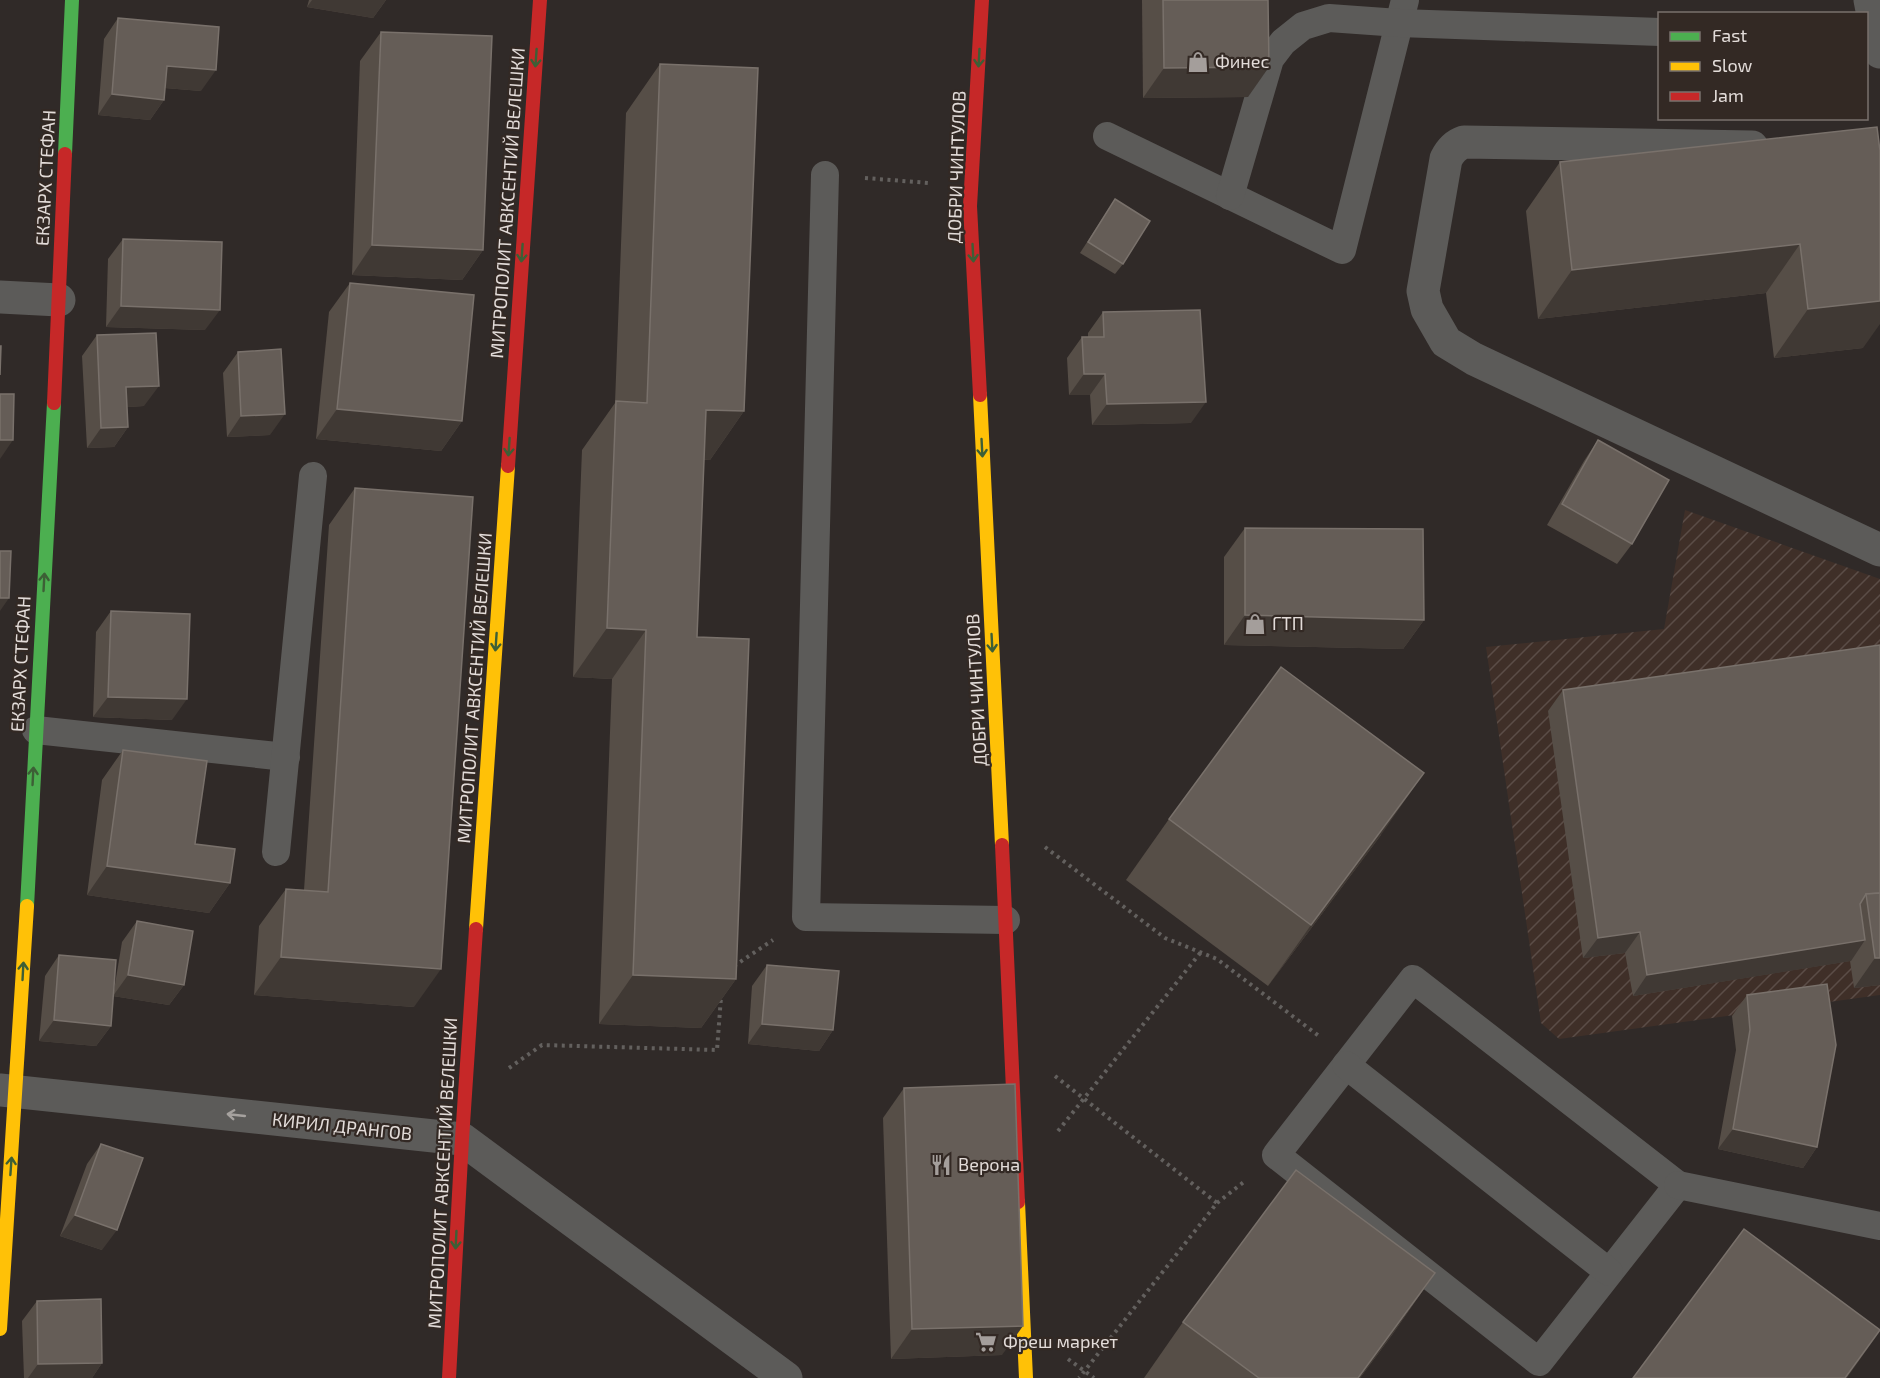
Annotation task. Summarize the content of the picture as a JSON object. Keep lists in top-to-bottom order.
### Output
{
  "streets": {
    "street": [
      "ДОБРИ ЧИНТУЛОВ",
      "ЕКЗАРХ СТЕФАН",
      "МИТРОПОЛИТ АВКСЕНТИЙ ВЕЛЕШКИ",
      "КИРИЛ ДРАНГОВ"
    ]
  },
  "crossings": [
    ["ЕКЗАРХ СТЕФАН", "КИРИЛ ДРАНГОВ"],
    ["МИТРОПОЛИТ АВКСЕНТИЙ ВЕЛЕШКИ", "КИРИЛ ДРАНГОВ"]
  ],
  "one_way": [
    "ДОБРИ ЧИНТУЛОВ",
    "ЕКЗАРХ СТЕФАН",
    "МИТРОПОЛИТ АВКСЕНТИЙ ВЕЛЕШКИ",
    "КИРИЛ ДРАНГОВ"
  ],
  "places": {
    "shop": ["Финес", "ГТП"],
    "restaurant": ["Верона"],
    "supermarket": ["Фреш маркет"]
  },
  "legend": ["Fast", "Slow", "Jam"]
}
